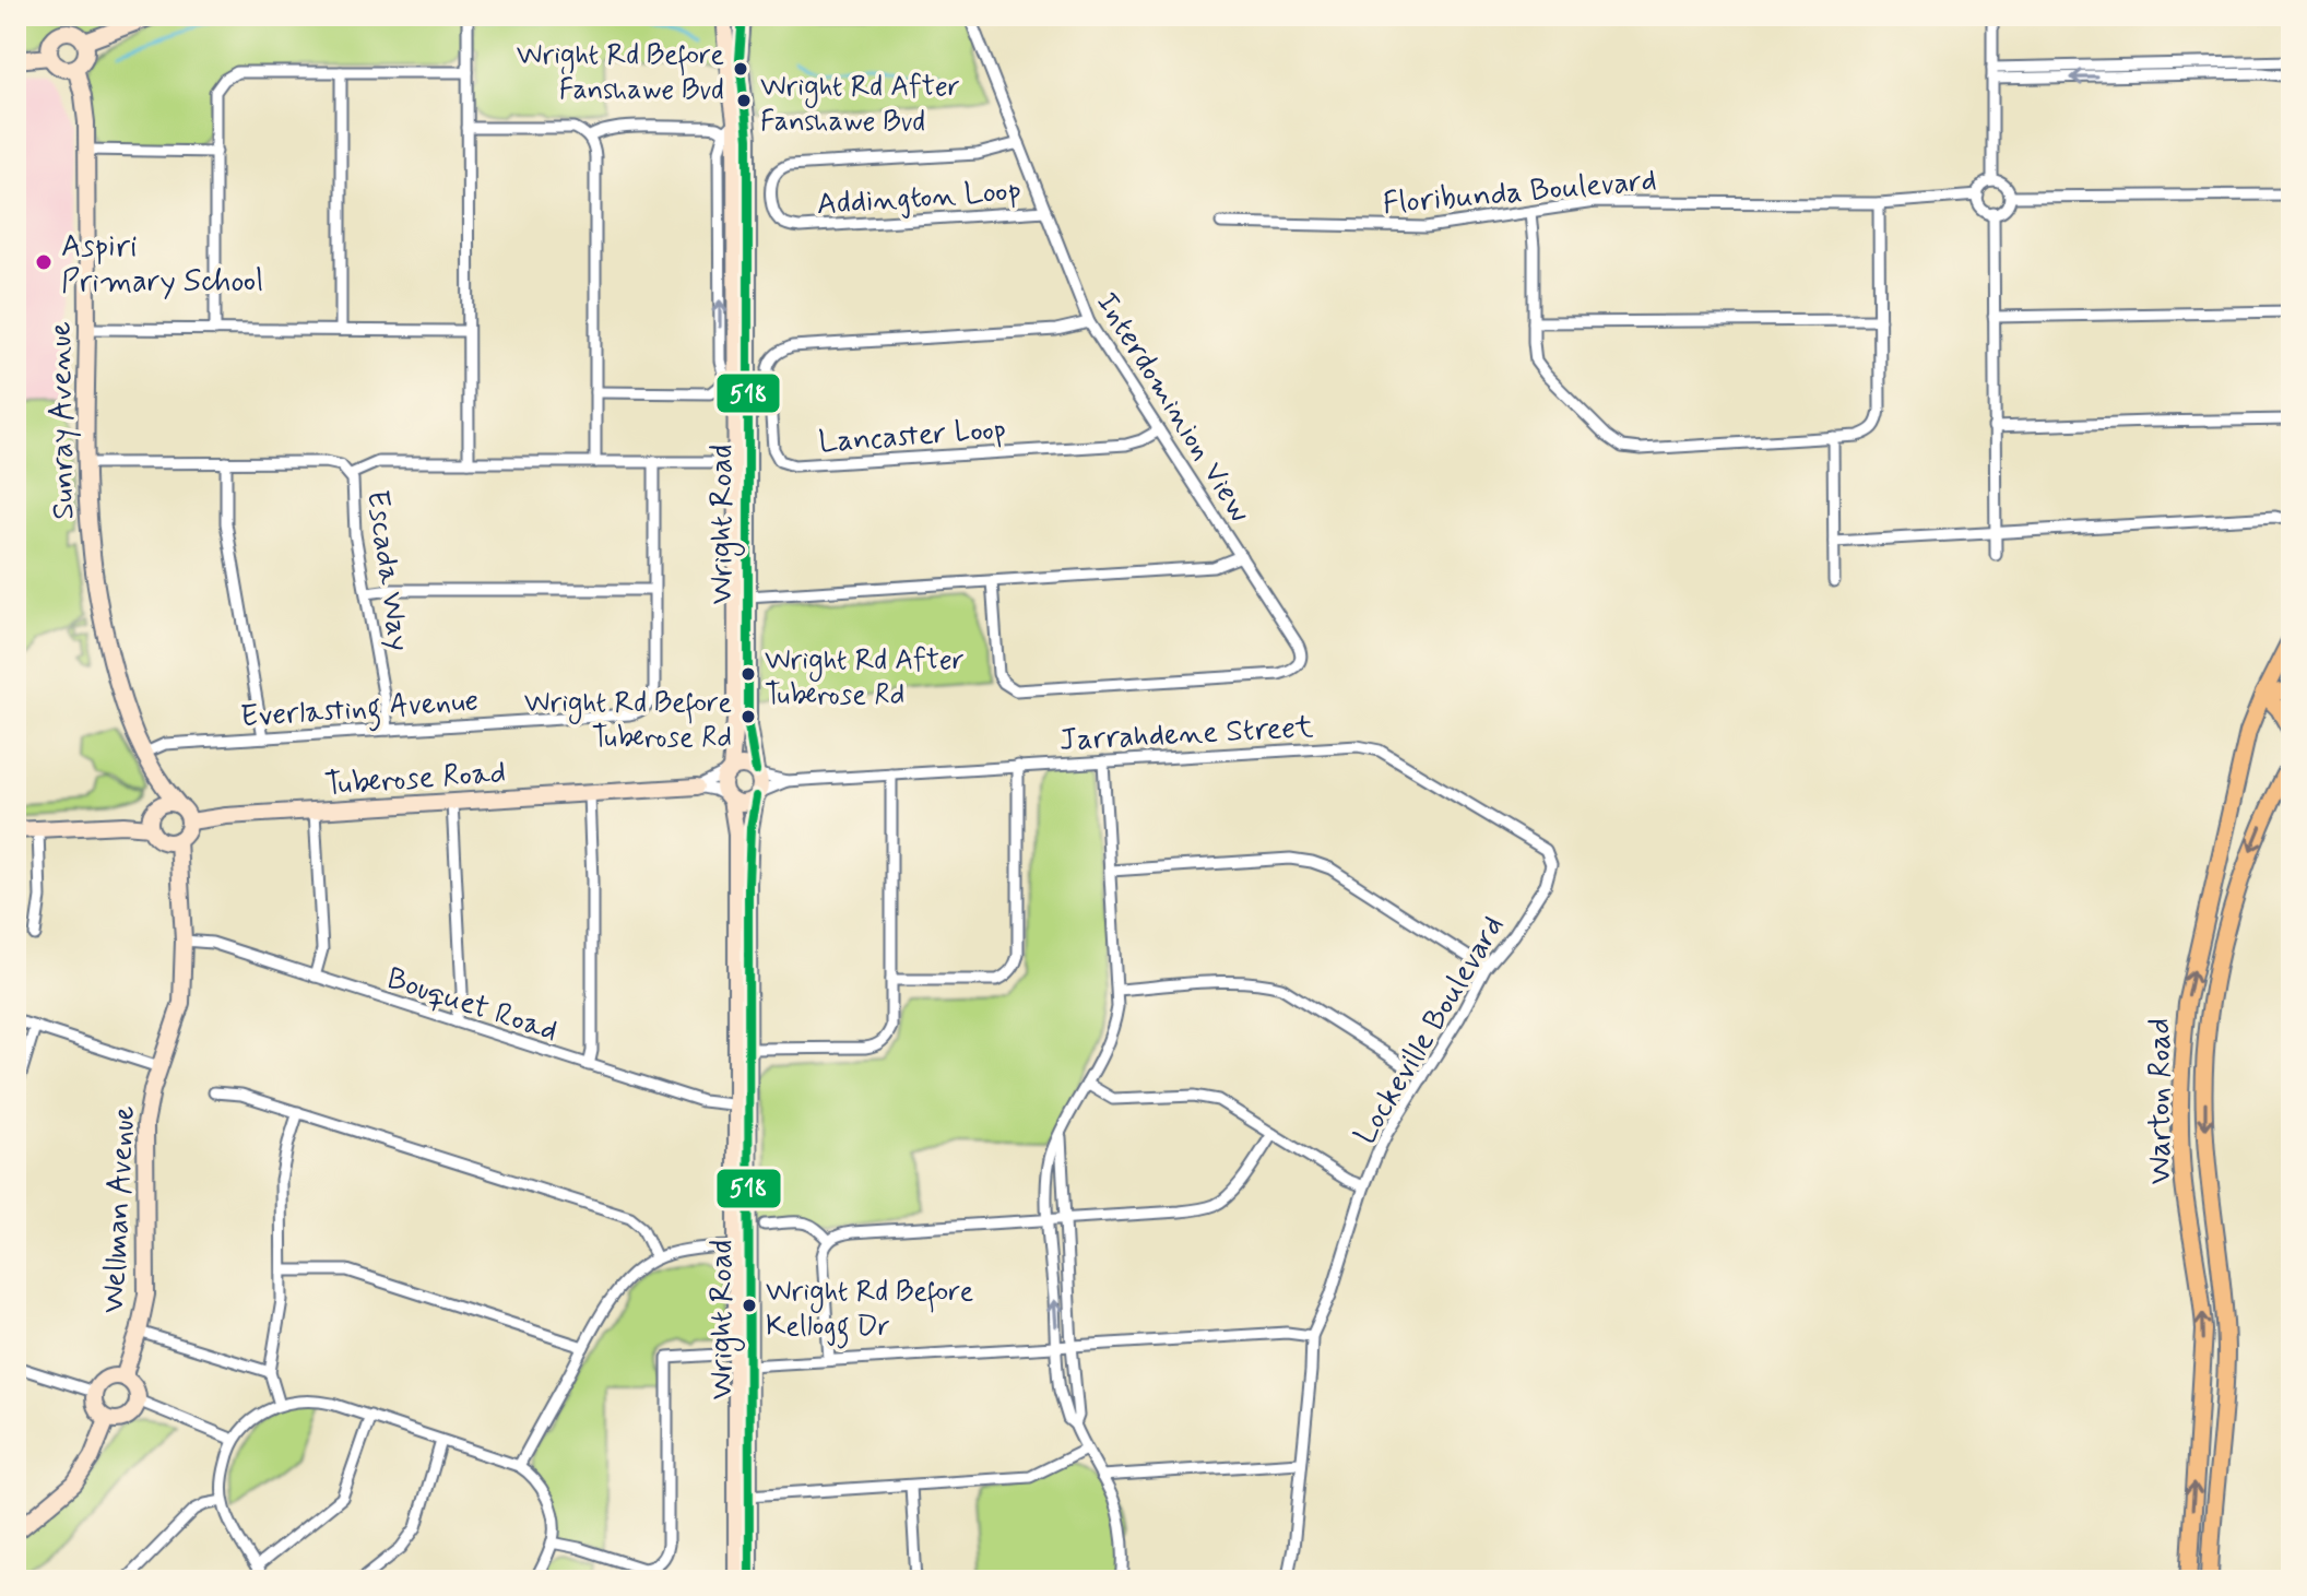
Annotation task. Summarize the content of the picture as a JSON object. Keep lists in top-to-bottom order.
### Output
{
  "streets": {
    "main road": [
      "Sunray Avenue",
      "Wright Road",
      "Tuberose Road",
      "Warton Road",
      "Wellman Avenue"
    ],
    "street": [
      "Floribunda Boulevard",
      "Addington Loop",
      "Interdominion View",
      "Lancaster Loop",
      "Escada Way",
      "Everlasting Avenue",
      "Jarrahdene Street",
      "Bouquet Road",
      "Lockeville Boulevard"
    ]
  },
  "crossings": [
    ["Addington Loop", "Interdominion View"],
    ["Interdominion View", "Lancaster Loop"],
    ["Sunray Avenue", "Escada Way"],
    ["Sunray Avenue", "Everlasting Avenue"],
    ["Sunray Avenue", "Tuberose Road"],
    ["Sunray Avenue", "Wellman Avenue"],
    ["Wright Road", "Jarrahdene Street"],
    ["Wright Road", "Tuberose Road"],
    ["Wright Road", "Bouquet Road"],
    ["Escada Way", "Everlasting Avenue"],
    ["Jarrahdene Street", "Tuberose Road"],
    ["Jarrahdene Street", "Lockeville Boulevard"],
    ["Tuberose Road", "Wellman Avenue"],
    ["Bouquet Road", "Wellman Avenue"]
  ],
  "places": [
    "Wright Rd Before Fanshawe Bvd",
    "Wright Rd After Fanshawe Bvd",
    "Aspiri Primary School",
    "Wright Rd After Tuberose Rd",
    "Wright Rd Before Tuberose Rd",
    "Wright Rd Before Kellogg Dr"
  ],
  "lines": ["transit line 518"]
}
